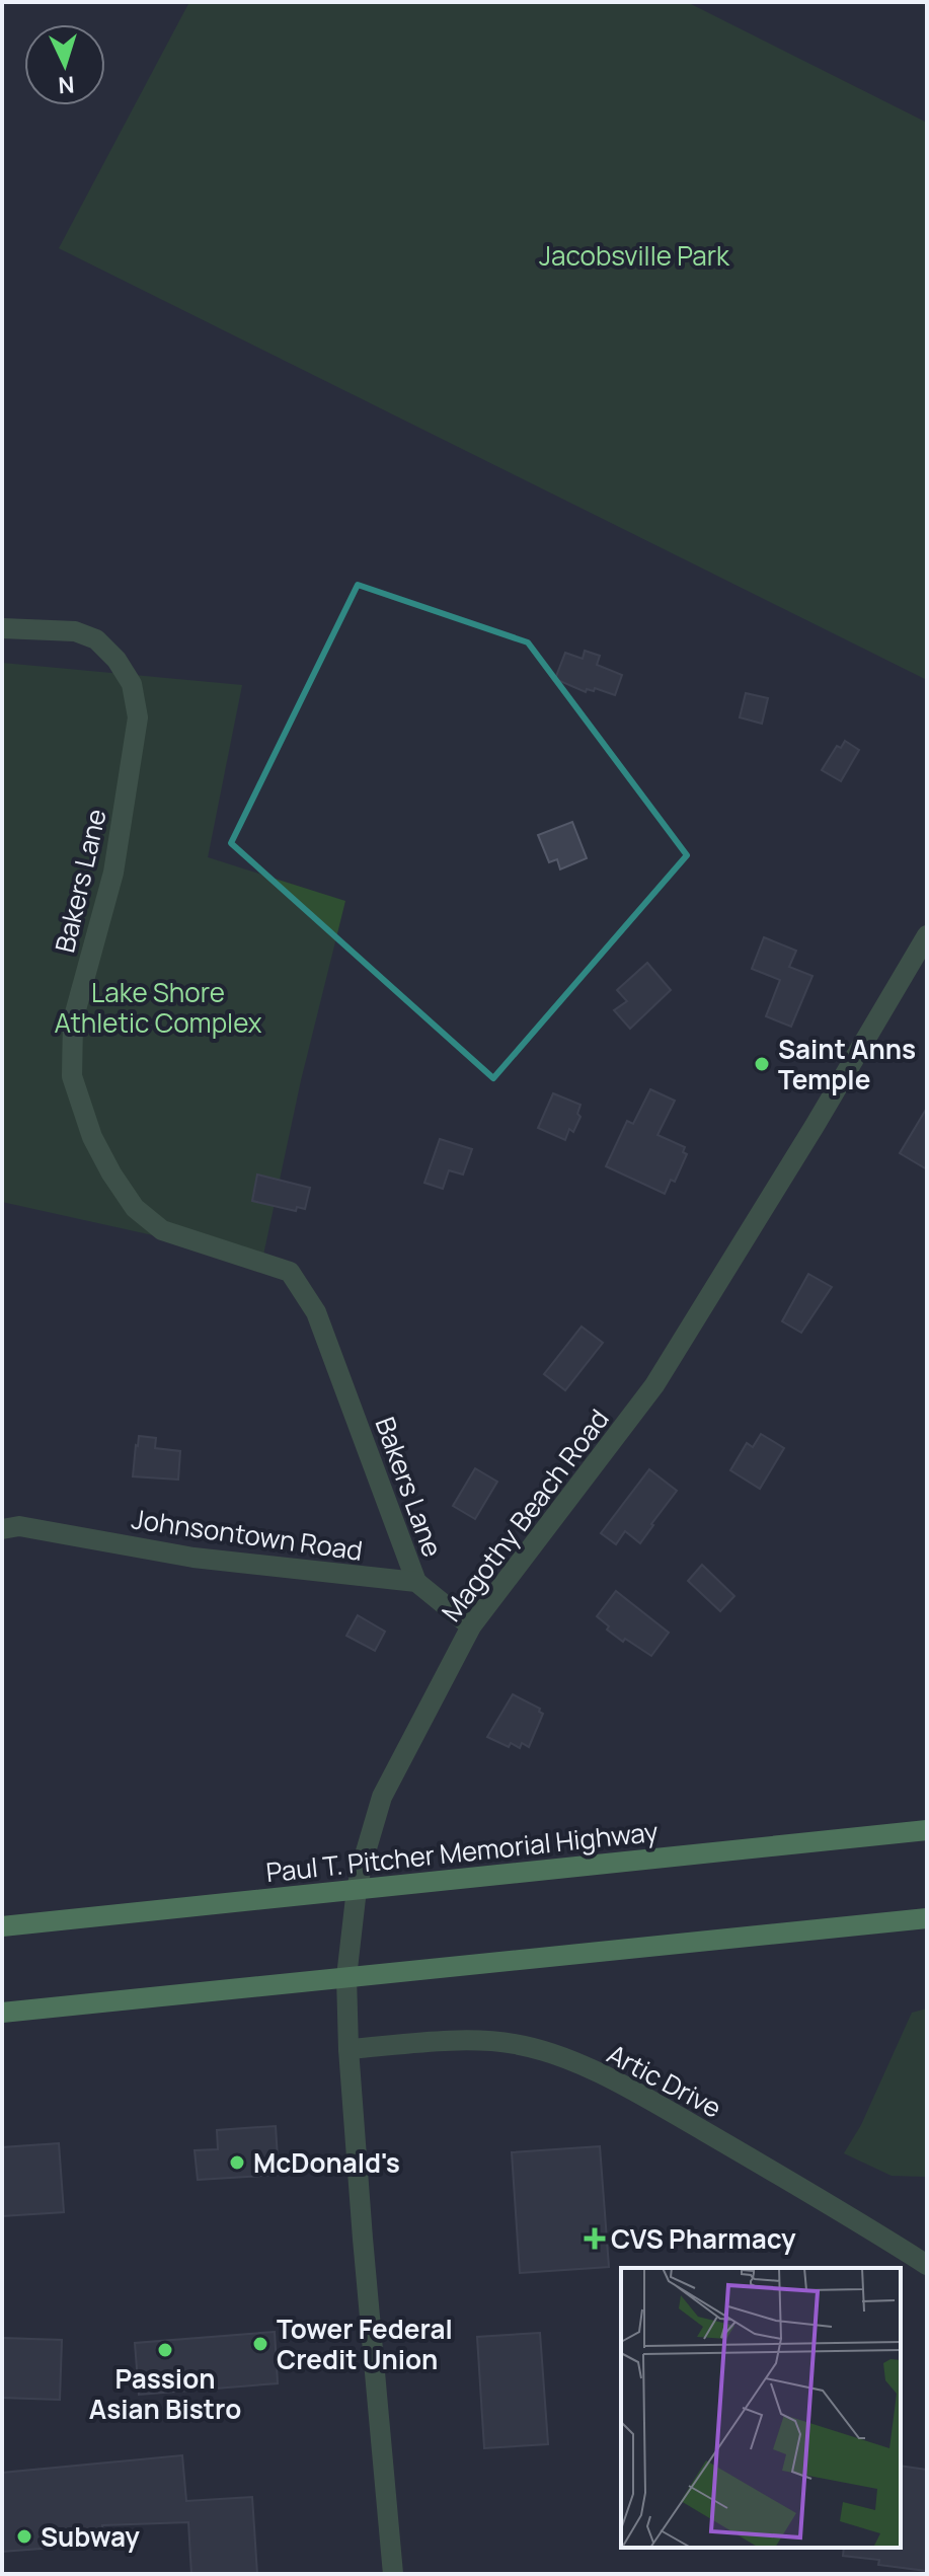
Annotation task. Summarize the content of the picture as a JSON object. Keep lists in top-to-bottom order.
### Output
{
  "streets": {
    "main road": ["Paul T. Pitcher Memorial Highway"],
    "street": [
      "Bakers Lane",
      "Magothy Beach Road",
      "Johnsontown Road",
      "Artic Drive"
    ]
  },
  "crossings": [
    ["Bakers Lane", "Johnsontown Road"],
    ["Magothy Beach Road", "Paul T. Pitcher Memorial Highway"],
    ["Magothy Beach Road", "Artic Drive"]
  ],
  "parks": ["Jacobsville Park", "Lake Shore Athletic Complex"],
  "places": {
    "other": [
      "Saint Anns Temple",
      "McDonald's",
      "Tower Federal Credit Union",
      "Passion Asian Bistro",
      "Subway"
    ],
    "health": ["CVS Pharmacy"]
  },
  "north": "bottom"
}
